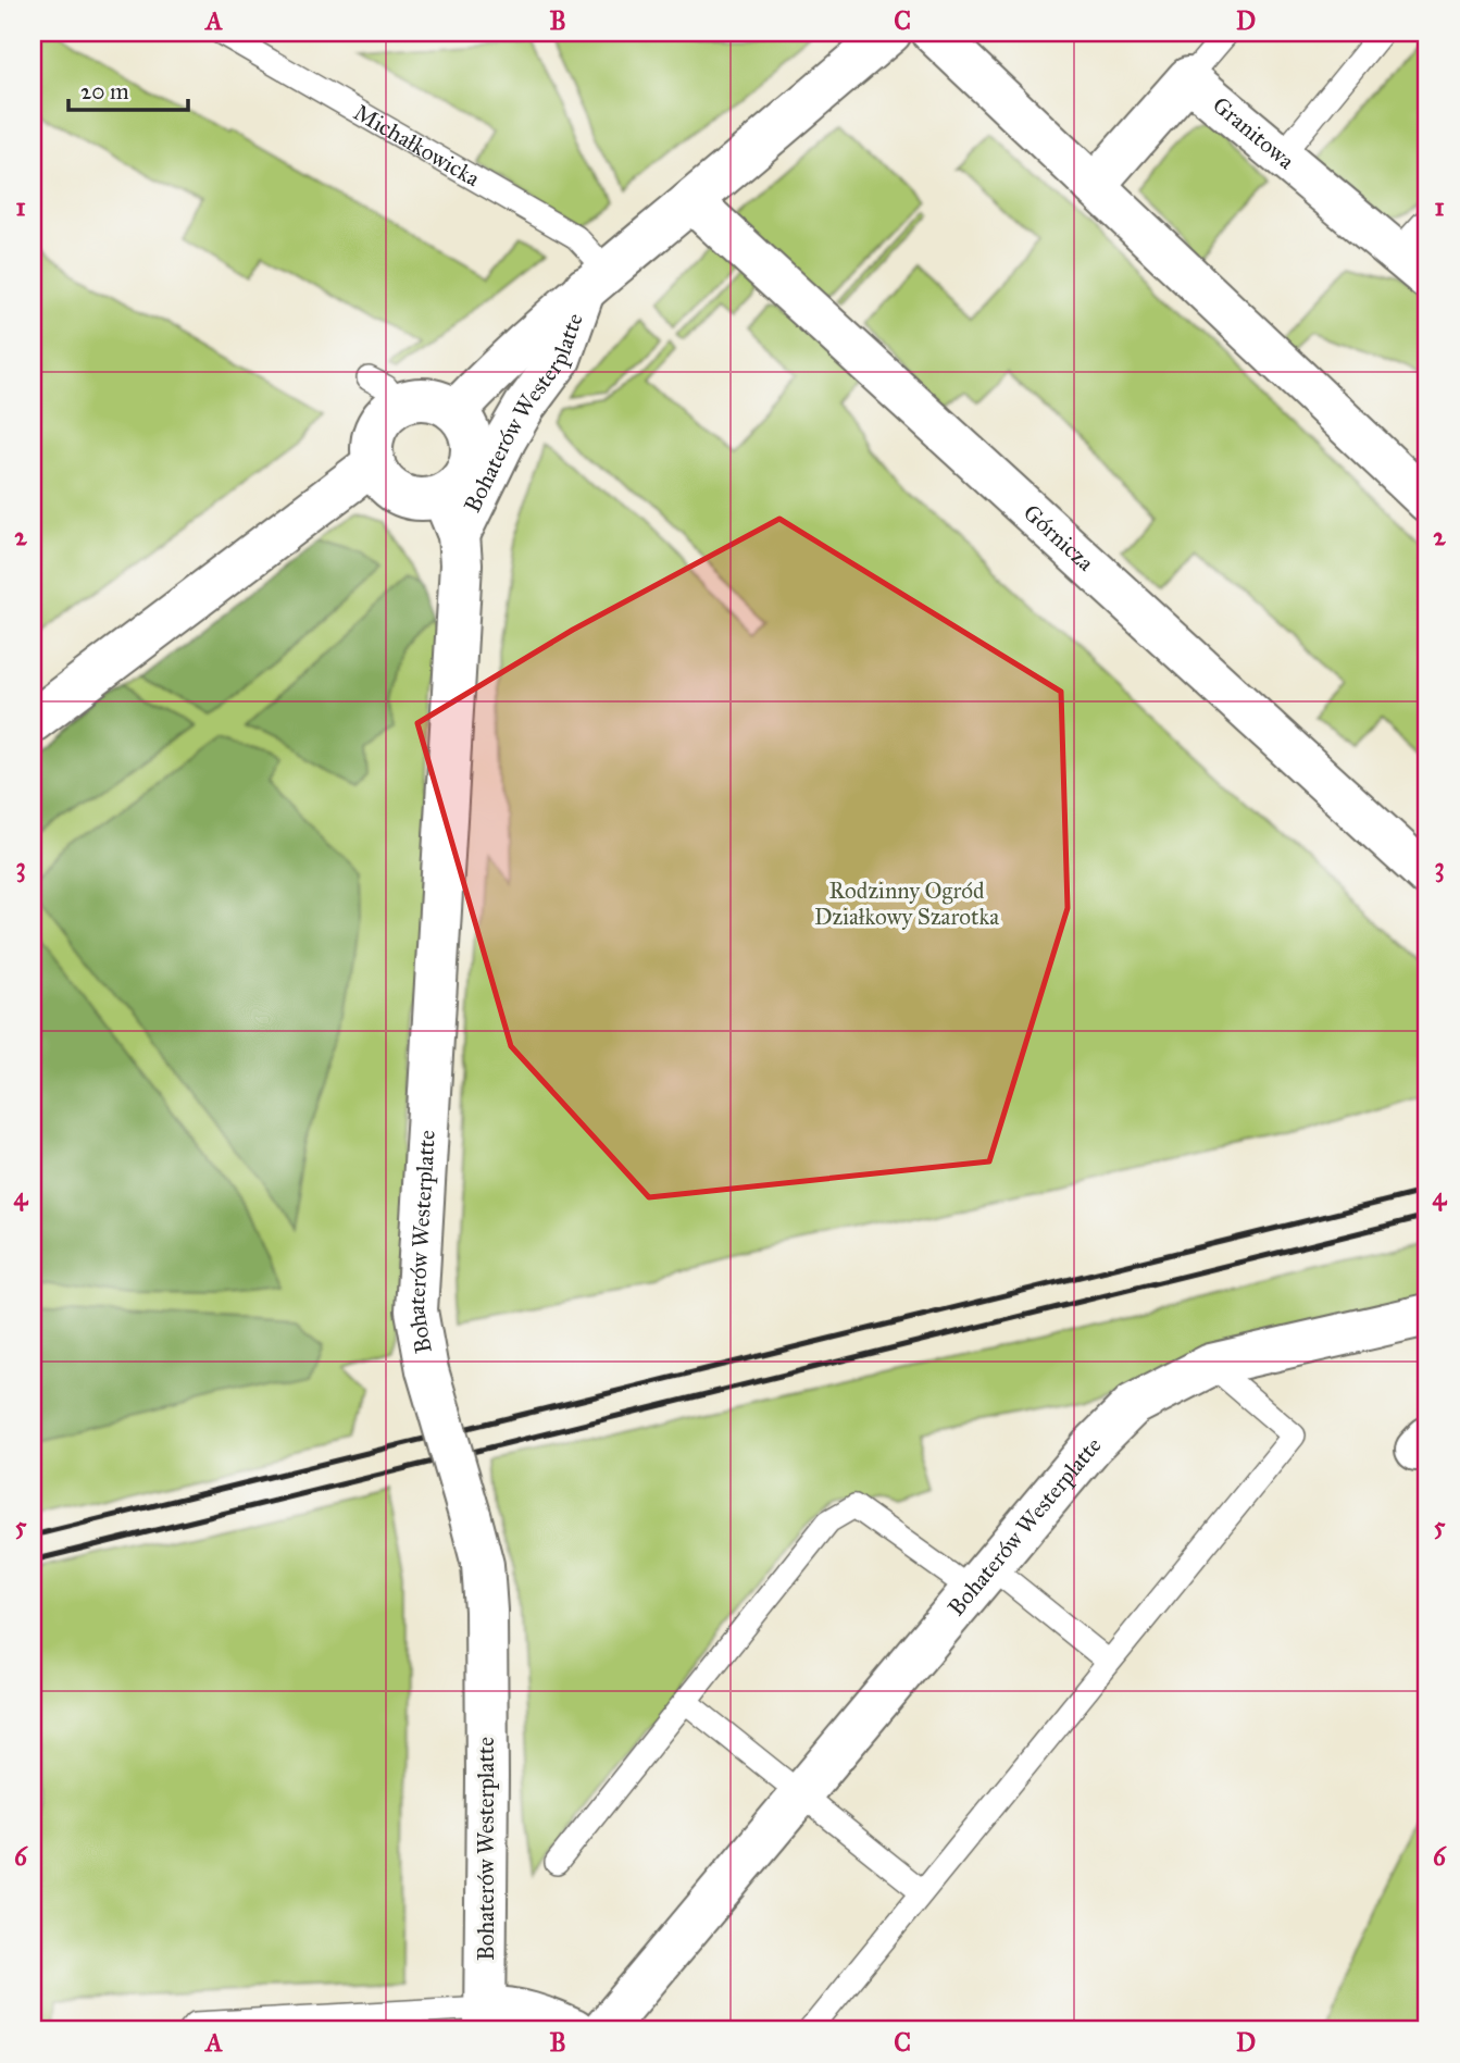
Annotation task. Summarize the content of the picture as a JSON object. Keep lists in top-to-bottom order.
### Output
{
  "streets": {
    "street": ["Granitowa", "Bohaterów Westerplatte", "Górnicza"],
    "lane": ["Michałkowicka"]
  },
  "crossings": [
    ["Michałkowicka", "Bohaterów Westerplatte"]
  ],
  "parks": ["Rodzinny Ogród Działkowy Szarotka"],
  "scale_bar": "20 m",
  "grid": {
    "columns": [
      "A",
      "B",
      "C",
      "D"
    ],
    "rows": [
      "1",
      "2",
      "3",
      "4",
      "5",
      "6"
    ]
  }
}
